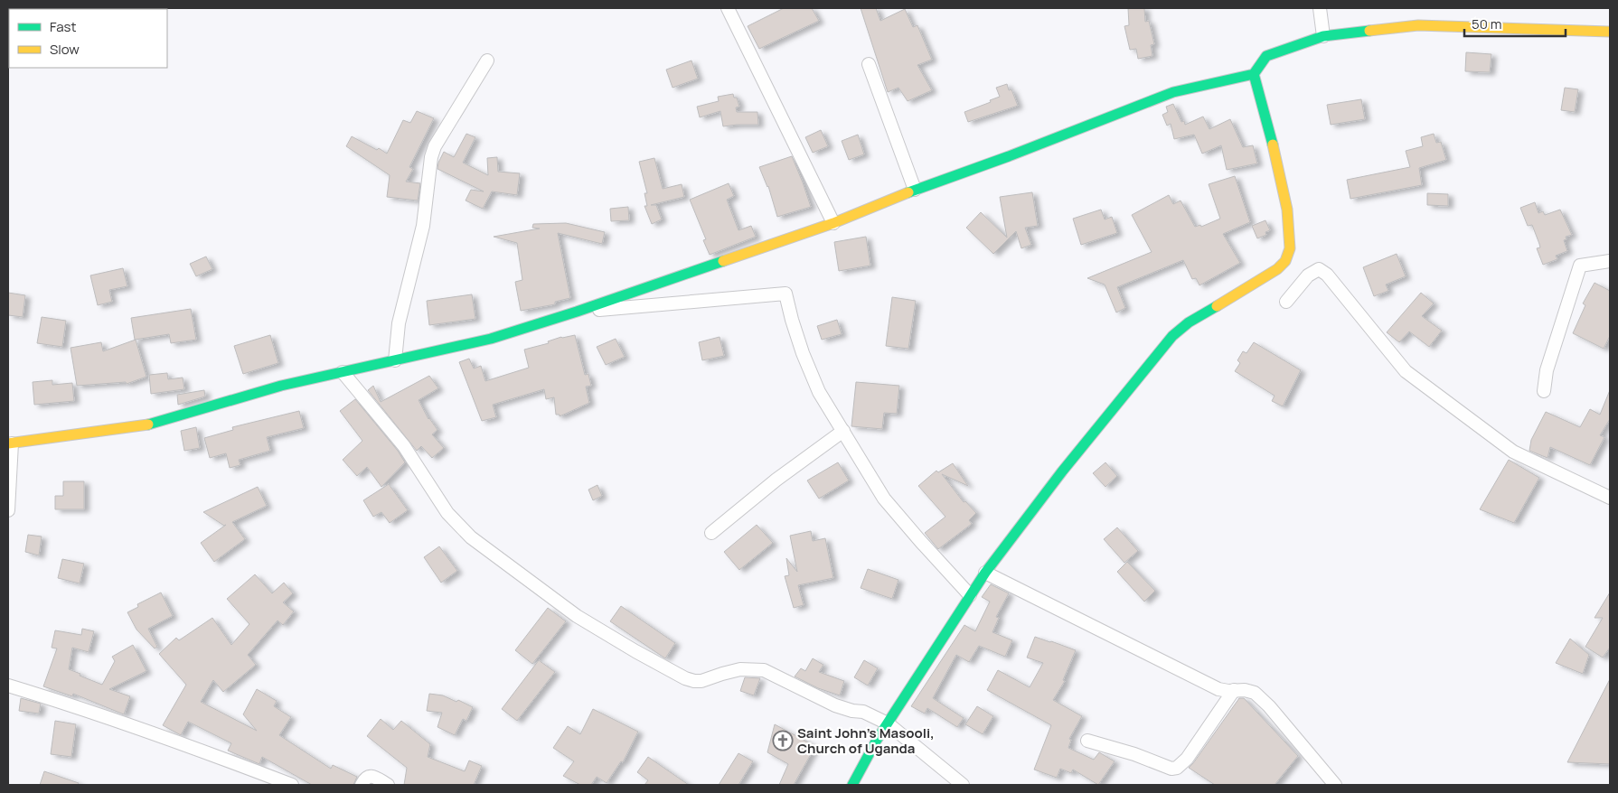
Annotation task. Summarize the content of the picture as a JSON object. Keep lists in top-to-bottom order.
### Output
{
  "places": {
    "church": ["Saint John's Masooli, Church of Uganda"]
  },
  "legend": ["Fast", "Slow"],
  "scale_bar": "50 m"
}
